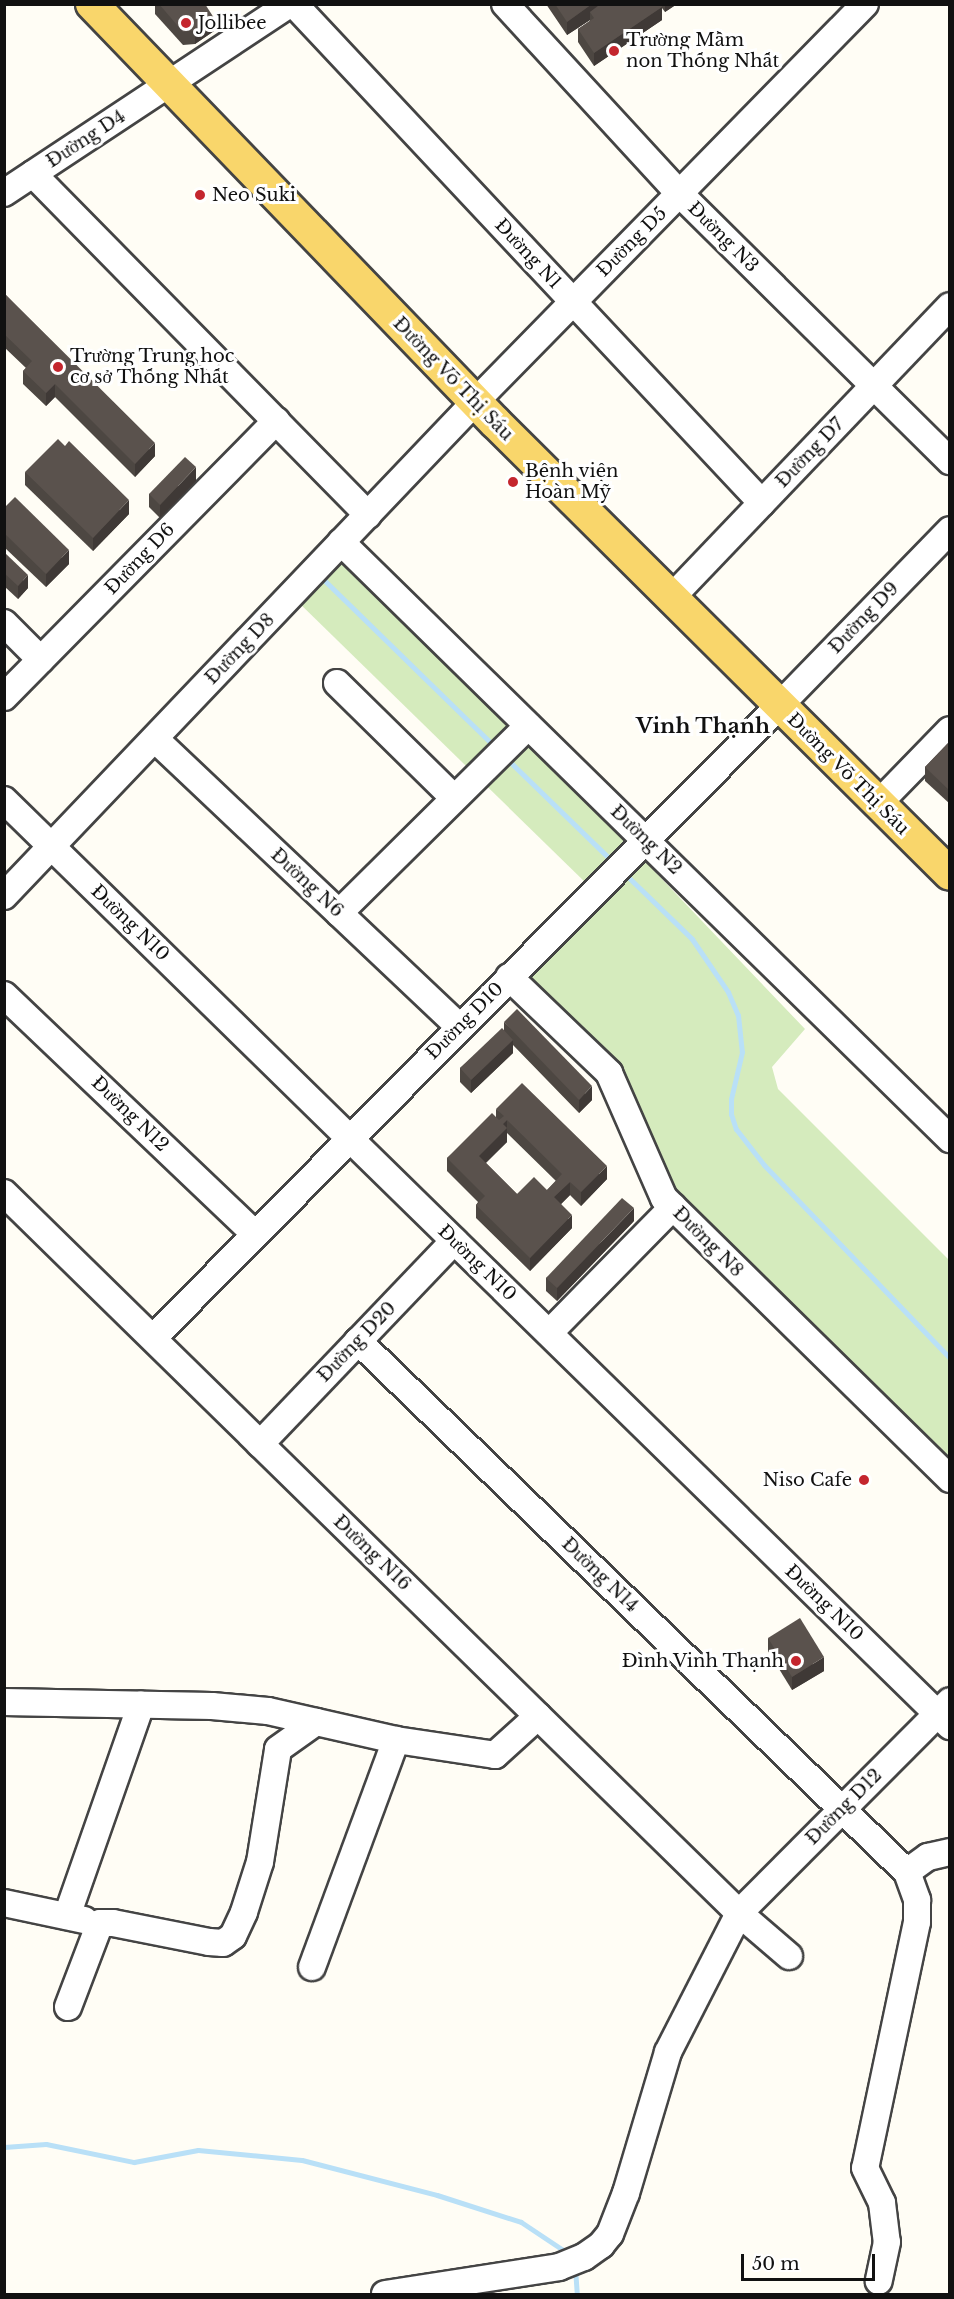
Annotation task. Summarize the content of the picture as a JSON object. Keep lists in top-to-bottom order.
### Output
{
  "streets": {
    "main road": ["Đường Võ Thị Sáu"],
    "street": [
      "Đường D4",
      "Đường N3",
      "Đường D5",
      "Đường N1",
      "Đường D7",
      "Đường D6",
      "Đường D9",
      "Đường D8",
      "Đường N2",
      "Đường N6",
      "Đường N10",
      "Đường D10",
      "Đường N12",
      "Đường N8",
      "Đường D20",
      "Đường N16",
      "Đường N14",
      "Đường D12"
    ]
  },
  "crossings": [
    ["Đường D4", "Đường N1"],
    ["Đường D4", "Đường Võ Thị Sáu"],
    ["Đường N3", "Đường D5"],
    ["Đường N3", "Đường D7"],
    ["Đường D5", "Đường N1"],
    ["Đường D5", "Đường Võ Thị Sáu"],
    ["Đường D5", "Đường D8"],
    ["Đường N1", "Đường D7"],
    ["Đường Võ Thị Sáu", "Đường D7"],
    ["Đường Võ Thị Sáu", "Đường D9"],
    ["Đường Võ Thị Sáu", "Đường D8"],
    ["Đường Võ Thị Sáu", "Đường D10"],
    ["Đường D9", "Đường D10"],
    ["Đường D8", "Đường N2"],
    ["Đường D8", "Đường N6"],
    ["Đường D8", "Đường N10"],
    ["Đường N2", "Đường D10"],
    ["Đường N6", "Đường D10"],
    ["Đường N10", "Đường D10"],
    ["Đường N10", "Đường D20"],
    ["Đường N10", "Đường D12"],
    ["Đường D10", "Đường N12"],
    ["Đường D10", "Đường N8"],
    ["Đường D10", "Đường N16"],
    ["Đường D20", "Đường N16"],
    ["Đường D20", "Đường N14"],
    ["Đường N16", "Đường D12"],
    ["Đường N14", "Đường D12"]
  ],
  "districts": ["Vinh Thạnh"],
  "places": [
    "Jollibee",
    "Trường Mầm non Thống Nhất",
    "Neo Suki",
    "Trường Trung học cơ sở Thống Nhất",
    "Bệnh viện Hoàn Mỹ",
    "Niso Cafe",
    "Đình Vinh Thạnh"
  ],
  "scale_bar": "50 m"
}
